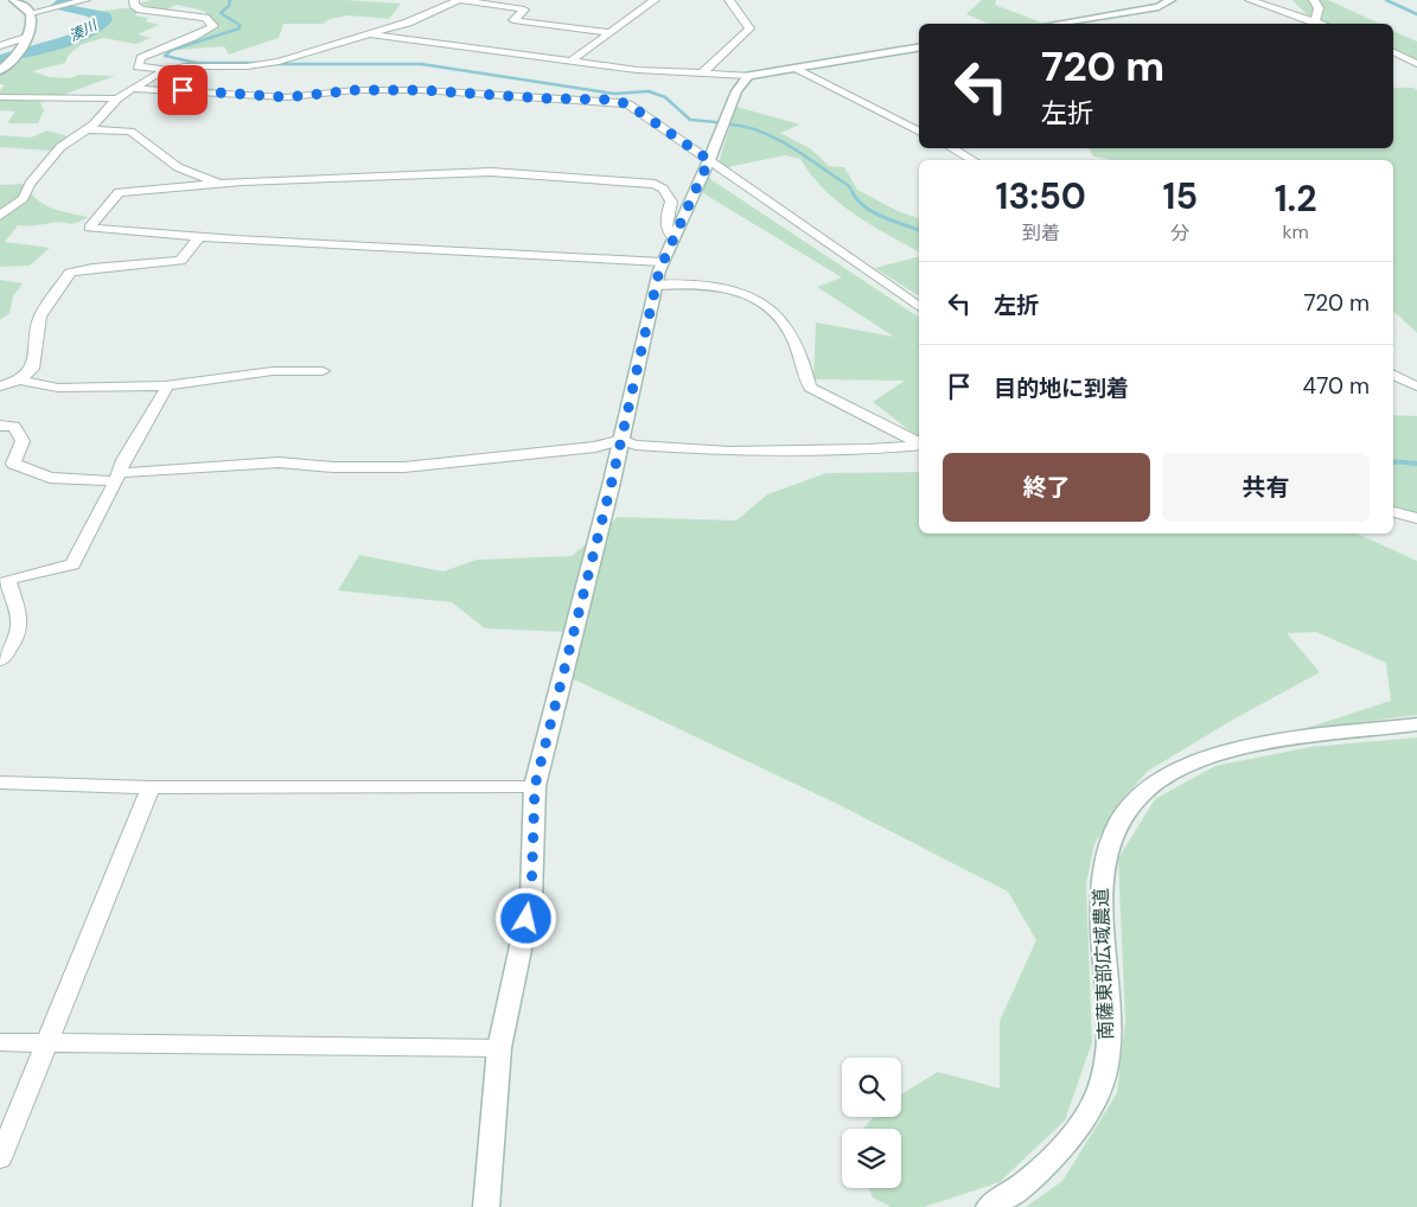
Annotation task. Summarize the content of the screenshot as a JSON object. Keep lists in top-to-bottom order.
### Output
{
  "streets": {
    "street": ["南薩東部広域農道"]
  },
  "water": ["湊川"],
  "page": {
    "turn": ["720 m", "左折"],
    "eta": [
      "13:50",
      "到着",
      "15",
      "分",
      "1.2",
      "km"
    ],
    "list": [
      {
        "name": "左折",
        "value": "720 m"
      },
      {
        "name": "目的地に到着",
        "value": "470 m"
      }
    ],
    "buttons": ["終了", "共有"]
  }
}
